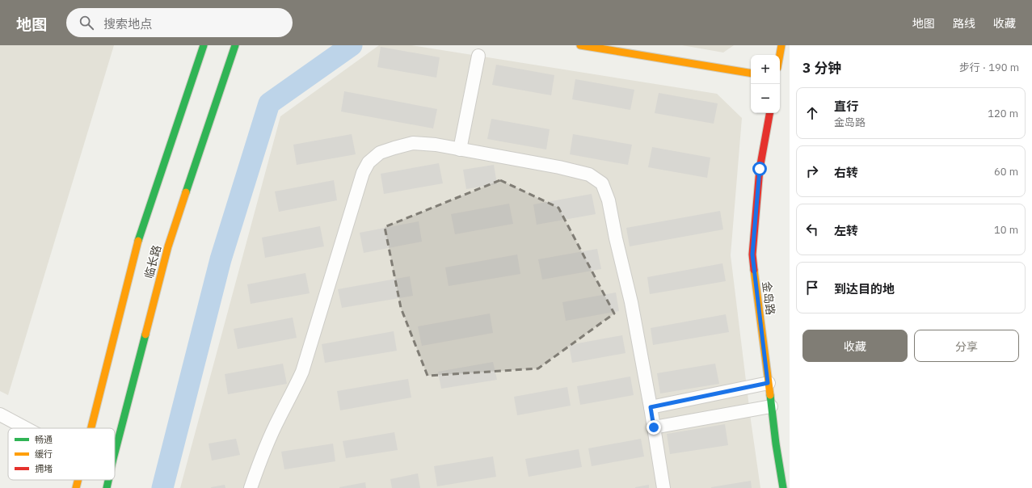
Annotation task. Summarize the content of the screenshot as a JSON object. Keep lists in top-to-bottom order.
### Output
{
  "streets": {
    "main road": ["临长路", "金岛路"]
  },
  "legend": ["畅通", "缓行", "拥堵"],
  "page": {
    "header": "地图",
    "search": "搜索地点",
    "nav": ["地图", "路线", "收藏"],
    "heading": ["3 分钟", "步行 · 190 m"],
    "map_buttons": ["+", "−"],
    "list": [
      ["直行", "金岛路", "120 m"],
      ["右转", "60 m"],
      ["左转", "10 m"],
      "到达目的地"
    ],
    "buttons": ["收藏", "分享"]
  }
}
